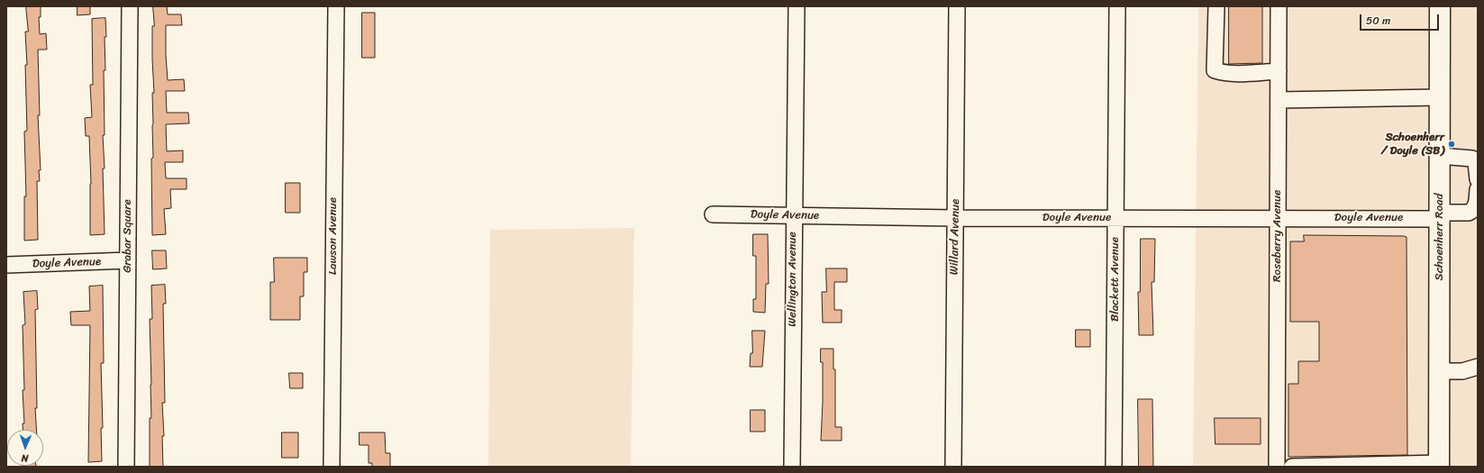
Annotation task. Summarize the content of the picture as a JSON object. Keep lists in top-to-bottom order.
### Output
{
  "streets": {
    "main road": ["Schoenherr Road"],
    "street": [
      "Doyle Avenue",
      "Grabar Square",
      "Lawson Avenue",
      "Roseberry Avenue",
      "Willard Avenue",
      "Wellington Avenue",
      "Blackett Avenue"
    ]
  },
  "crossings": [
    ["Doyle Avenue", "Grabar Square"],
    ["Doyle Avenue", "Roseberry Avenue"],
    ["Doyle Avenue", "Willard Avenue"],
    ["Doyle Avenue", "Schoenherr Road"],
    ["Doyle Avenue", "Wellington Avenue"],
    ["Doyle Avenue", "Blackett Avenue"]
  ],
  "places": ["Schoenherr / Doyle (SB)"],
  "scale_bar": "50 m",
  "north": "bottom"
}
